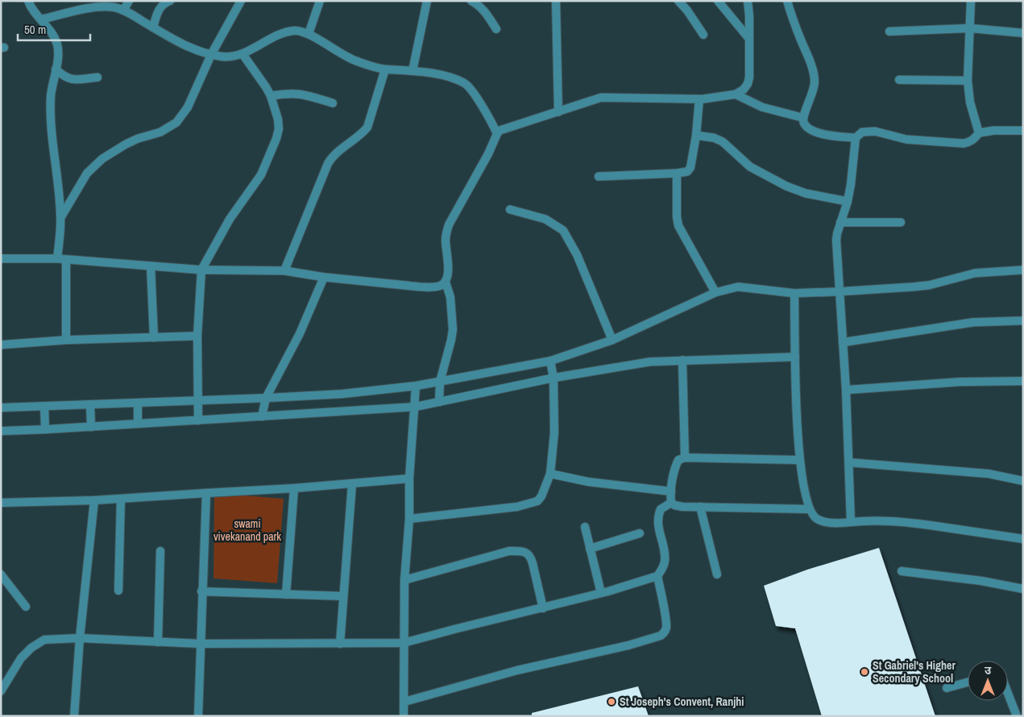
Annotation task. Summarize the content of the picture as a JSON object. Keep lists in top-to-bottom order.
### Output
{
  "parks": ["swami vivekanand park"],
  "places": ["St Gabriel's Higher Secondary School", "St Joseph's Convent, Ranjhi"],
  "scale_bar": "50 m",
  "north": "top"
}
